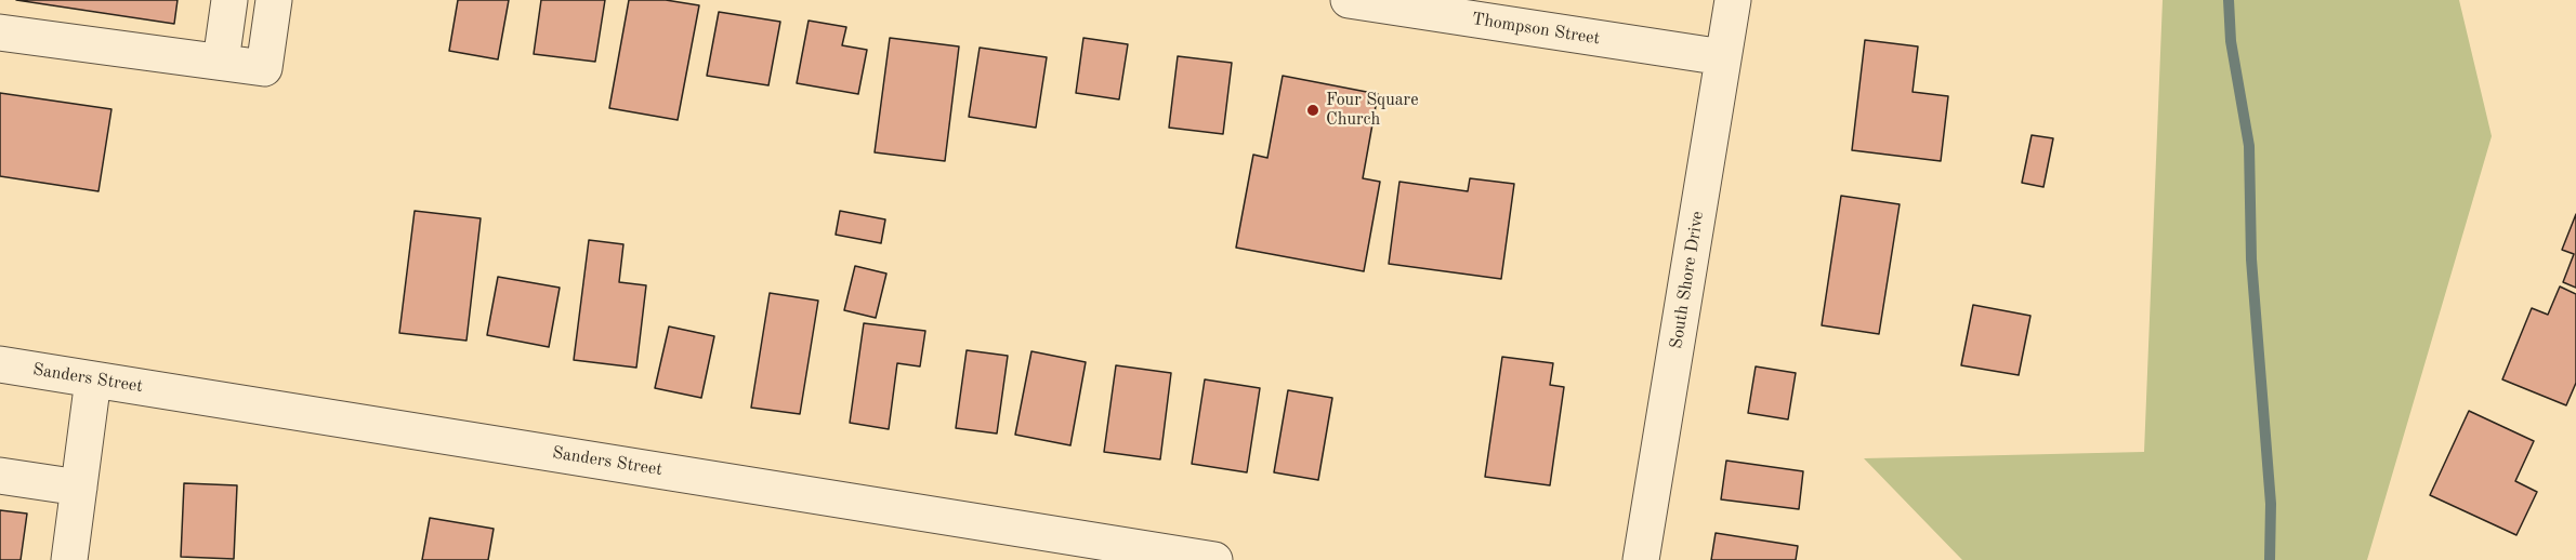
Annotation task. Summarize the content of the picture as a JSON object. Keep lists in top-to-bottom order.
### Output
{
  "streets": {
    "street": ["Thompson Street", "South Shore Drive", "Sanders Street"]
  },
  "crossings": [
    ["Thompson Street", "South Shore Drive"]
  ],
  "places": ["Four Square Church"]
}
